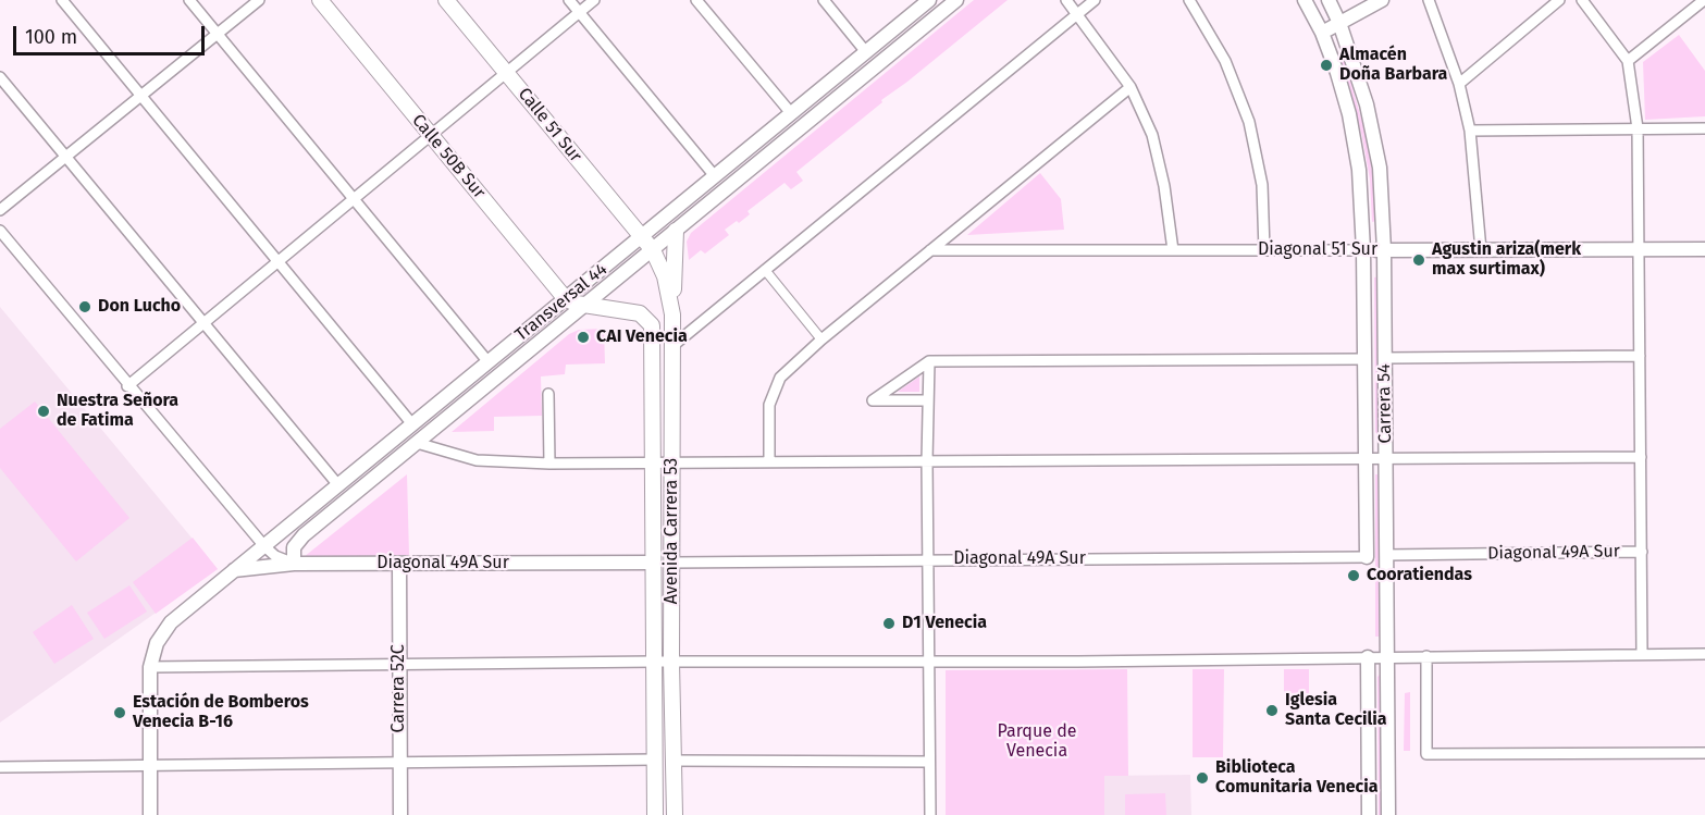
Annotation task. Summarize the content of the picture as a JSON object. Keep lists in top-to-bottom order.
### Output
{
  "streets": {
    "main road": ["Calle 51 Sur", "Calle 50B Sur", "Avenida Carrera 53"],
    "street": [
      "Diagonal 51 Sur",
      "Transversal 44",
      "Carrera 54",
      "Diagonal 49A Sur",
      "Carrera 52C"
    ]
  },
  "crossings": [
    ["Calle 51 Sur", "Transversal 44"],
    ["Calle 51 Sur", "Avenida Carrera 53"],
    ["Calle 50B Sur", "Transversal 44"],
    ["Diagonal 51 Sur", "Carrera 54"],
    ["Transversal 44", "Avenida Carrera 53"],
    ["Transversal 44", "Diagonal 49A Sur"],
    ["Carrera 54", "Diagonal 49A Sur"],
    ["Avenida Carrera 53", "Diagonal 49A Sur"],
    ["Diagonal 49A Sur", "Carrera 52C"]
  ],
  "parks": ["Parque de Venecia"],
  "places": [
    "Almacén Doña Barbara",
    "Agustin ariza(merk max surtimax)",
    "Don Lucho",
    "CAI Venecia",
    "Nuestra Señora de Fatima",
    "Cooratiendas",
    "D1 Venecia",
    "Iglesia Santa Cecilia",
    "Estación de Bomberos Venecia B-16",
    "Biblioteca Comunitaria Venecia"
  ],
  "scale_bar": "100 m"
}
